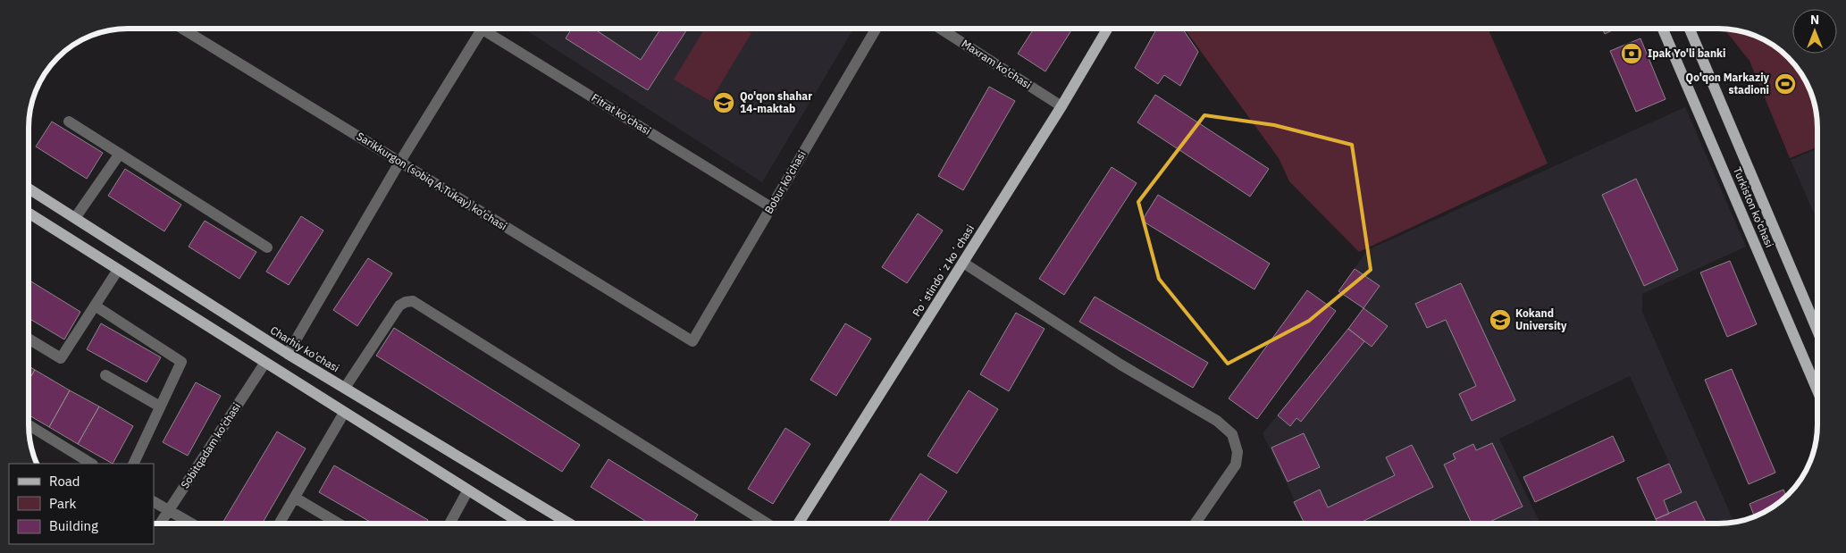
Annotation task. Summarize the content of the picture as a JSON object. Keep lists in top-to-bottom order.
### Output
{
  "streets": {
    "main road": ["Turkiston ko'chasi", "Poʻstindoʻz koʻchasi", "Charhiy ko'chasi"],
    "street": [
      "Maxram ko'chasi",
      "Fitrat ko'chasi",
      "Sarikkurgon (sobiq A.Tukay) ko'chasi",
      "Bobur ko'chasi",
      "Sobitqadam ko'chasi"
    ]
  },
  "crossings": [
    ["Maxram ko'chasi", "Poʻstindoʻz koʻchasi"],
    ["Fitrat ko'chasi", "Bobur ko'chasi"],
    ["Sarikkurgon (sobiq A.Tukay) ko'chasi", "Bobur ko'chasi"]
  ],
  "places": {
    "bank": ["Ipak Yo'li banki"],
    "sports": ["Qo'qon Markaziy stadioni"],
    "school or university": ["Qo'qon shahar 14-maktab", "Kokand University"]
  },
  "legend": ["Road", "Park", "Building"],
  "north": "top"
}
